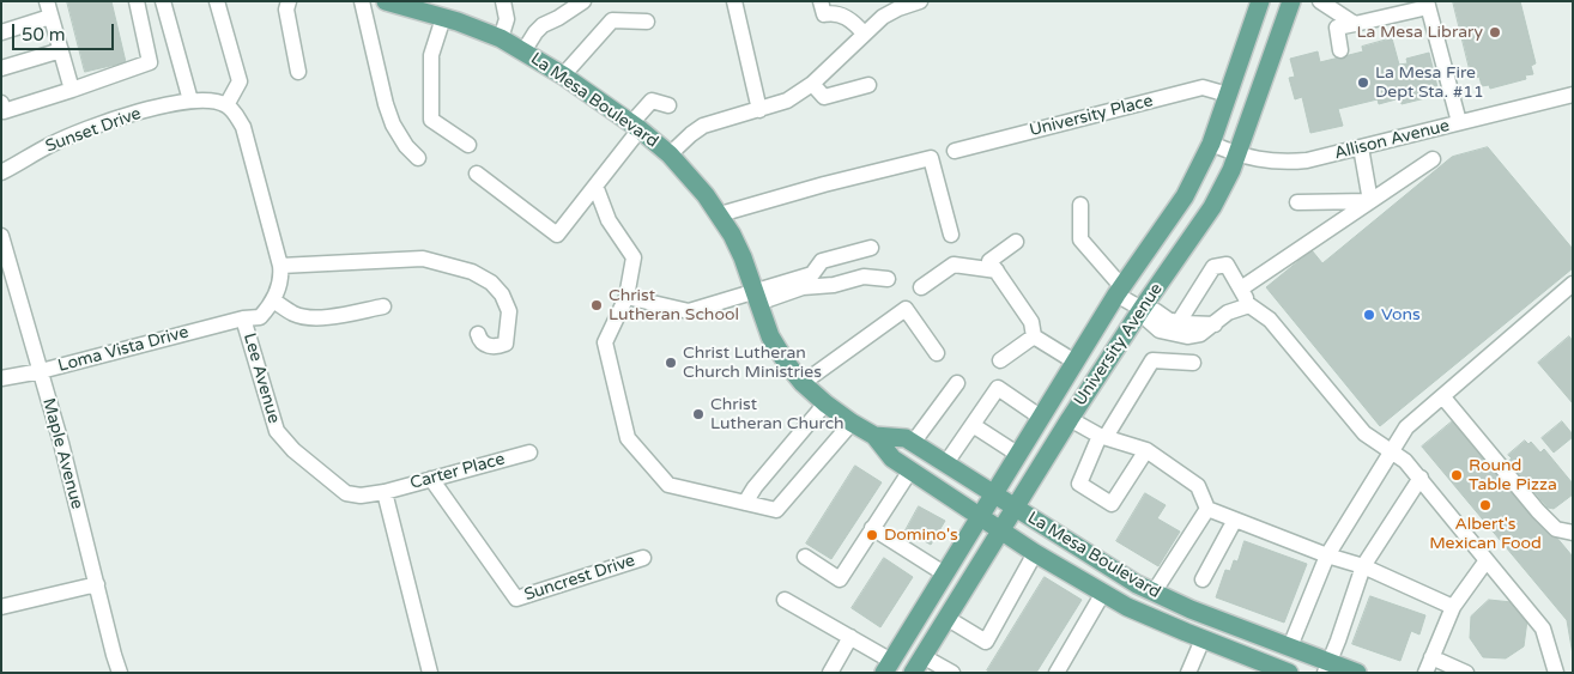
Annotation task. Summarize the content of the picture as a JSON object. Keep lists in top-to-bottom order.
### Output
{
  "streets": {
    "main road": ["La Mesa Boulevard", "University Avenue"],
    "street": [
      "University Place",
      "Sunset Drive",
      "Allison Avenue",
      "Loma Vista Drive",
      "Lee Avenue",
      "Maple Avenue",
      "Carter Place",
      "Suncrest Drive"
    ]
  },
  "crossings": [
    ["La Mesa Boulevard", "University Avenue"],
    ["University Place", "University Avenue"],
    ["Allison Avenue", "University Avenue"],
    ["Loma Vista Drive", "Lee Avenue"],
    ["Loma Vista Drive", "Maple Avenue"],
    ["Lee Avenue", "Carter Place"],
    ["Carter Place", "Suncrest Drive"]
  ],
  "places": [
    "La Mesa Library",
    "La Mesa Fire Dept Sta. #11",
    "Christ Lutheran School",
    "Vons",
    "Christ Lutheran Church Ministries",
    "Christ Lutheran Church",
    "Round Table Pizza",
    "Albert's Mexican Food",
    "Domino's"
  ],
  "scale_bar": "50 m"
}
